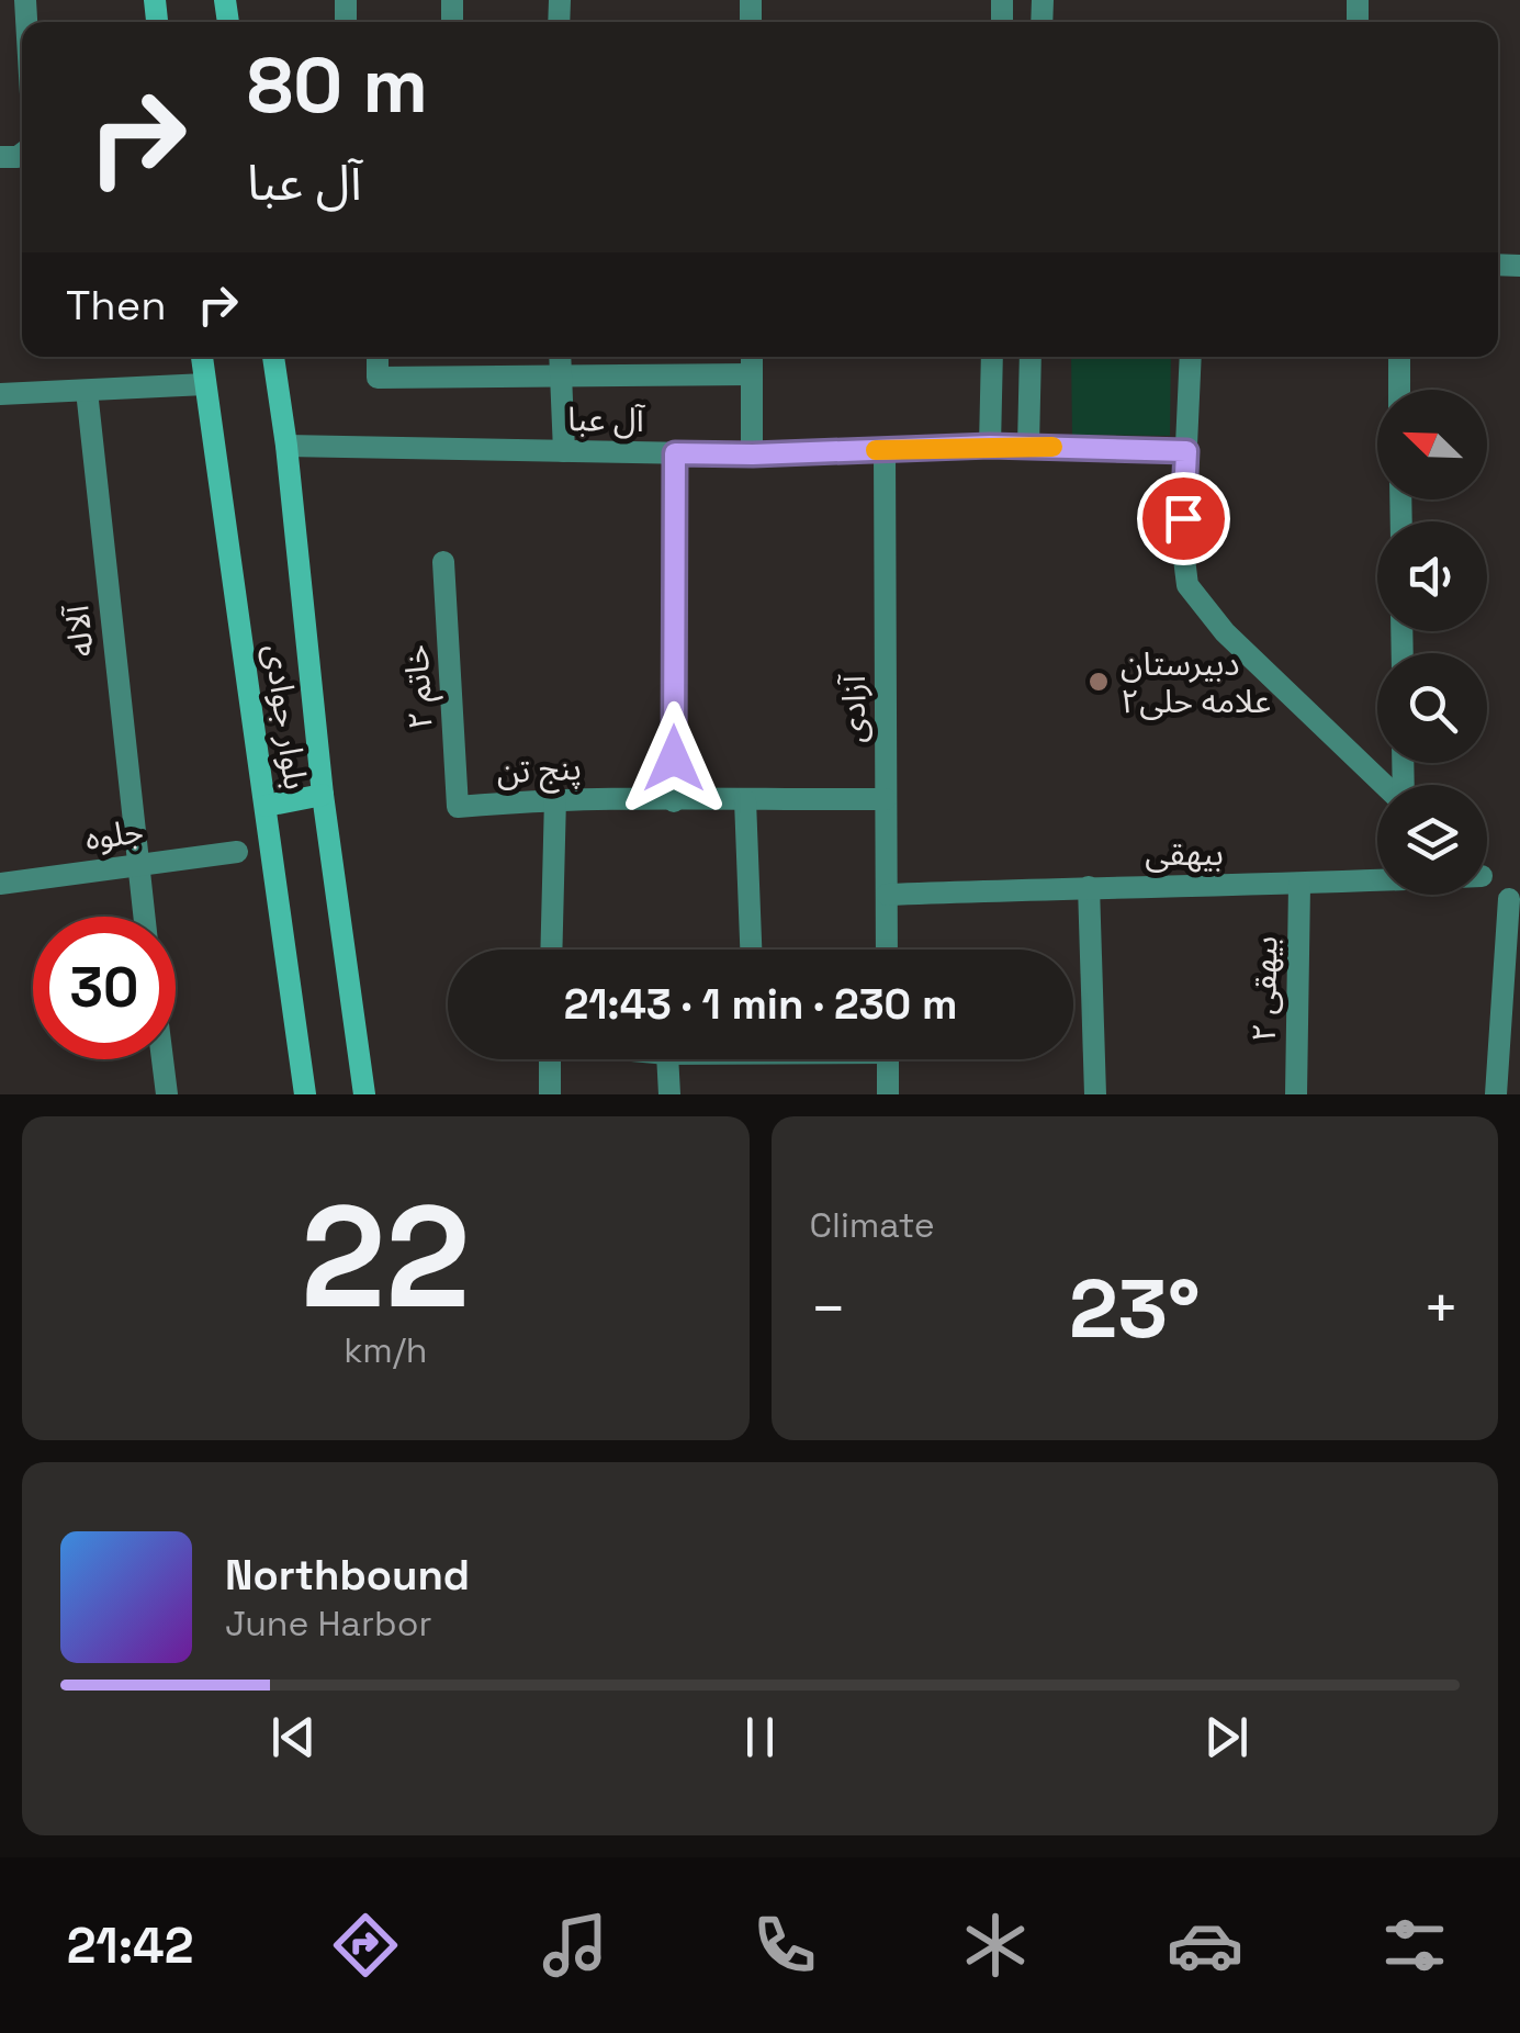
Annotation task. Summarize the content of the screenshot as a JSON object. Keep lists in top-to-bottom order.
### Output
{
  "streets": {
    "street": [
      "آل عبا",
      "آلاله",
      "خاتم ۲",
      "آزادی",
      "بلوار جوادی",
      "پنج تن",
      "جلوه",
      "بیهقی",
      "بیهقی ۲"
    ]
  },
  "crossings": [
    ["آل عبا", "آزادی"],
    ["آل عبا", "بلوار جوادی"],
    ["آلاله", "جلوه"],
    ["خاتم ۲", "پنج تن"],
    ["آزادی", "پنج تن"],
    ["آزادی", "بیهقی"],
    ["بیهقی", "بیهقی ۲"]
  ],
  "places": ["دبیرستان علامه حلی۲"],
  "north": "top left",
  "page": {
    "turn": ["80 m", "آل عبا"],
    "then": "Then",
    "limit": "30",
    "trip": "21:43 · 1 min · 230 m",
    "tile": [
      ["22", "km/h"],
      "Climate"
    ],
    "heat": ["−", "23°", "+"],
    "song": ["Northbound", "June Harbor"],
    "tabs": "21:42"
  }
}
